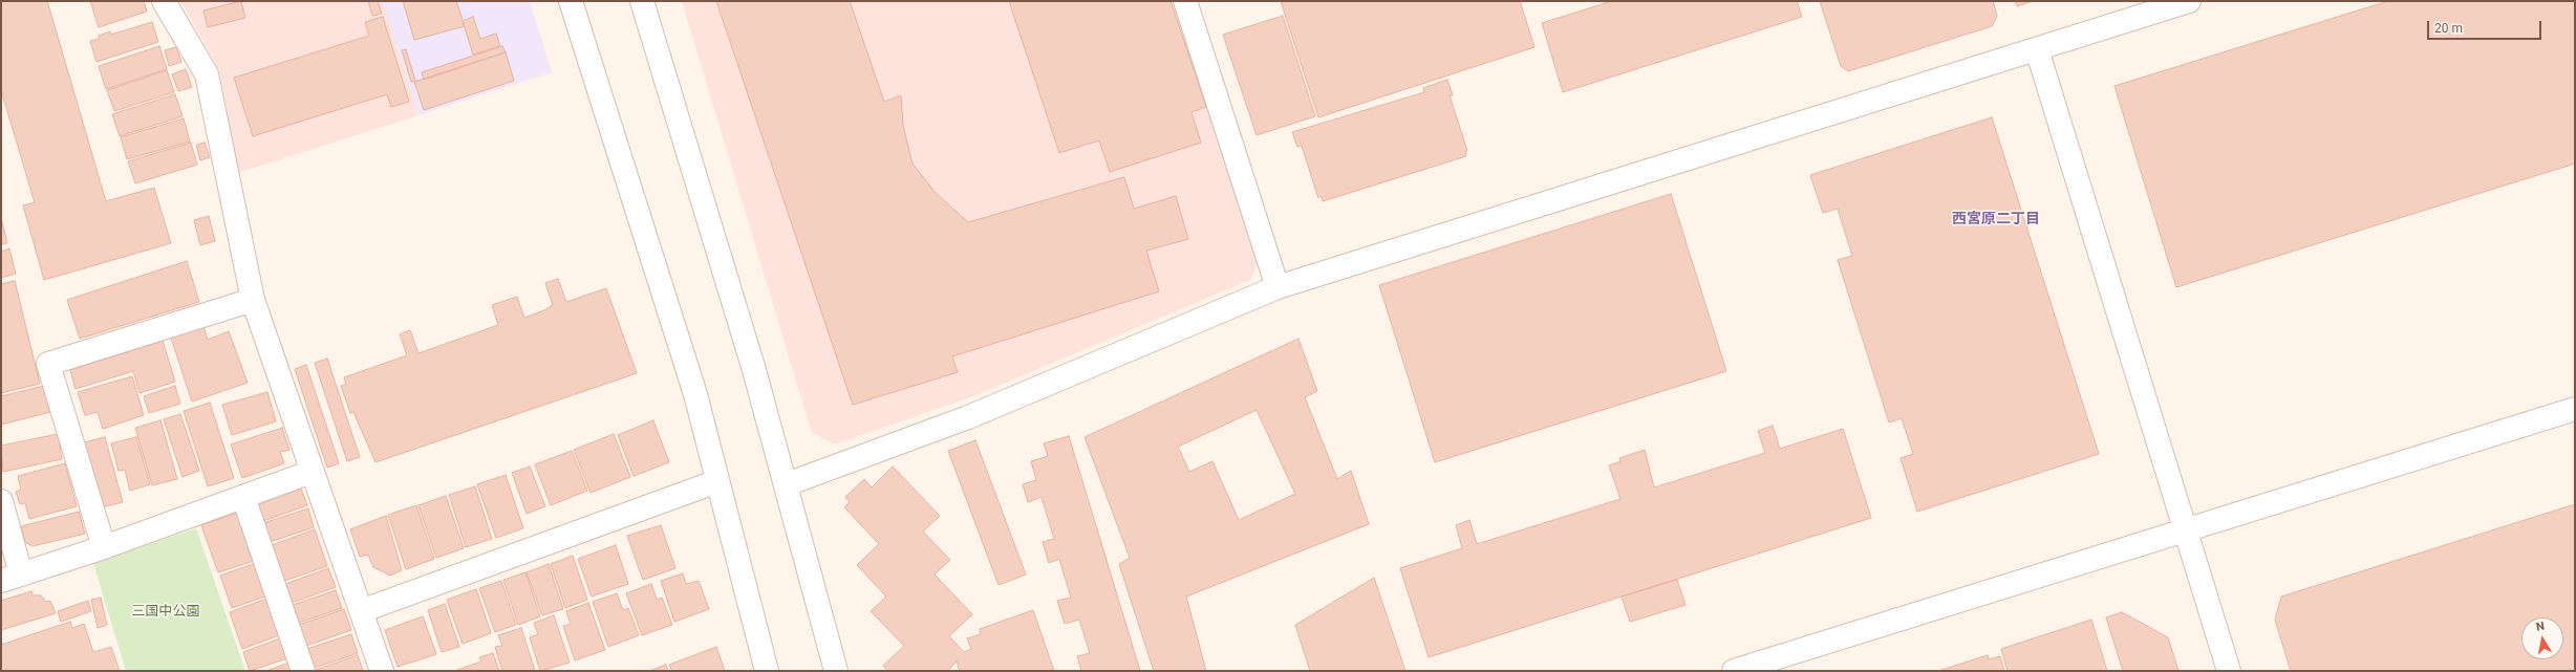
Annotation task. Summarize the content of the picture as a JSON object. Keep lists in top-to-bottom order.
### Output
{
  "districts": ["西宮原二丁目"],
  "parks": ["三国中公園"],
  "scale_bar": "20 m",
  "north": "top"
}
